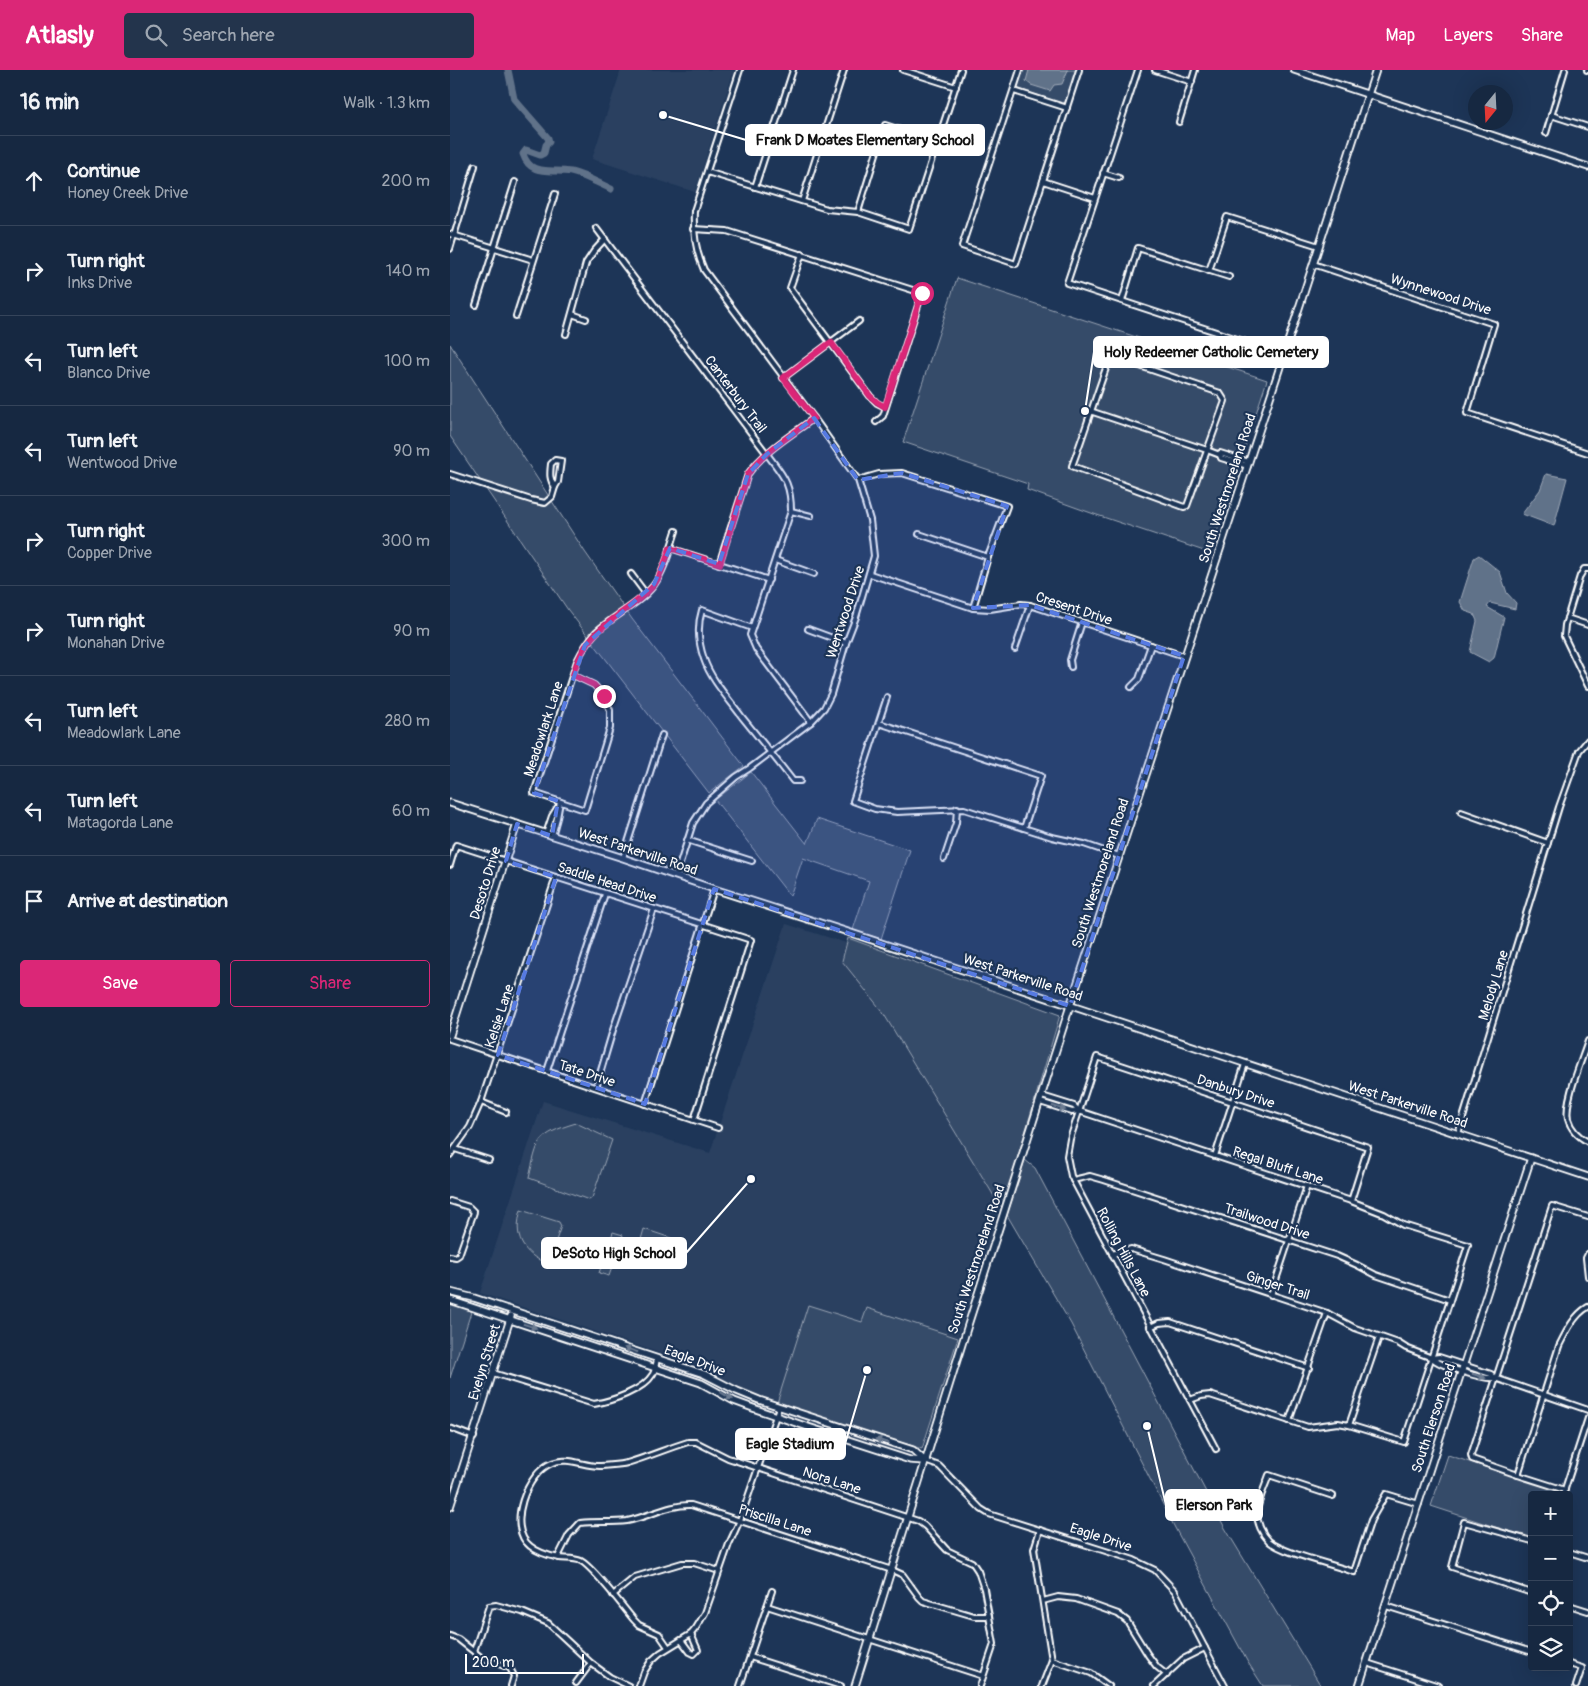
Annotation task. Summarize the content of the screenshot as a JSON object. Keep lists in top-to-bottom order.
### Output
{
  "streets": {
    "street": [
      "Wynnewood Drive",
      "Canterbury Trail",
      "South Westmoreland Road",
      "Cresent Drive",
      "Wentwood Drive",
      "Meadowlark Lane",
      "West Parkerville Road",
      "Saddle Head Drive",
      "Desoto Drive",
      "Melody Lane",
      "Kelsie Lane",
      "Tate Drive",
      "Danbury Drive",
      "Regal Bluff Lane",
      "Trailwood Drive",
      "Rolling Hills Lane",
      "Ginger Trail",
      "Eagle Drive",
      "Evelyn Street",
      "South Elerson Road",
      "Nora Lane",
      "Priscilla Lane"
    ]
  },
  "crossings": [
    ["Wynnewood Drive", "South Westmoreland Road"],
    ["South Westmoreland Road", "Cresent Drive"],
    ["South Westmoreland Road", "West Parkerville Road"],
    ["South Westmoreland Road", "Regal Bluff Lane"],
    ["South Westmoreland Road", "Eagle Drive"],
    ["South Westmoreland Road", "Nora Lane"],
    ["South Westmoreland Road", "Priscilla Lane"],
    ["Cresent Drive", "Wentwood Drive"],
    ["Wentwood Drive", "West Parkerville Road"],
    ["West Parkerville Road", "Desoto Drive"],
    ["West Parkerville Road", "Melody Lane"],
    ["West Parkerville Road", "South Elerson Road"],
    ["Saddle Head Drive", "Desoto Drive"],
    ["Saddle Head Drive", "Kelsie Lane"],
    ["Saddle Head Drive", "Tate Drive"],
    ["Kelsie Lane", "Tate Drive"],
    ["Danbury Drive", "Regal Bluff Lane"],
    ["Danbury Drive", "Rolling Hills Lane"],
    ["Regal Bluff Lane", "Trailwood Drive"],
    ["Regal Bluff Lane", "Rolling Hills Lane"],
    ["Trailwood Drive", "Rolling Hills Lane"],
    ["Rolling Hills Lane", "Ginger Trail"],
    ["Ginger Trail", "South Elerson Road"],
    ["Eagle Drive", "Evelyn Street"],
    ["Nora Lane", "Priscilla Lane"]
  ],
  "places": [
    "Frank D Moates Elementary School",
    "Holy Redeemer Catholic Cemetery",
    "DeSoto High School",
    "Eagle Stadium",
    "Elerson Park"
  ],
  "scale_bar": "200 m",
  "north": "bottom",
  "page": {
    "header": "Atlasly",
    "search": "Search here",
    "nav": ["Map", "Layers", "Share"],
    "heading": ["16 min", "Walk · 1.3 km"],
    "list": [
      ["Continue", "Honey Creek Drive", "200 m"],
      ["Turn right", "Inks Drive", "140 m"],
      ["Turn left", "Blanco Drive", "100 m"],
      ["Turn left", "Wentwood Drive", "90 m"],
      ["Turn right", "Copper Drive", "300 m"],
      ["Turn right", "Monahan Drive", "90 m"],
      ["Turn left", "Meadowlark Lane", "280 m"],
      ["Turn left", "Matagorda Lane", "60 m"],
      "Arrive at destination"
    ],
    "buttons": ["Save", "Share"],
    "map_buttons": ["+", "−"],
    "scale": "200 m"
  }
}
